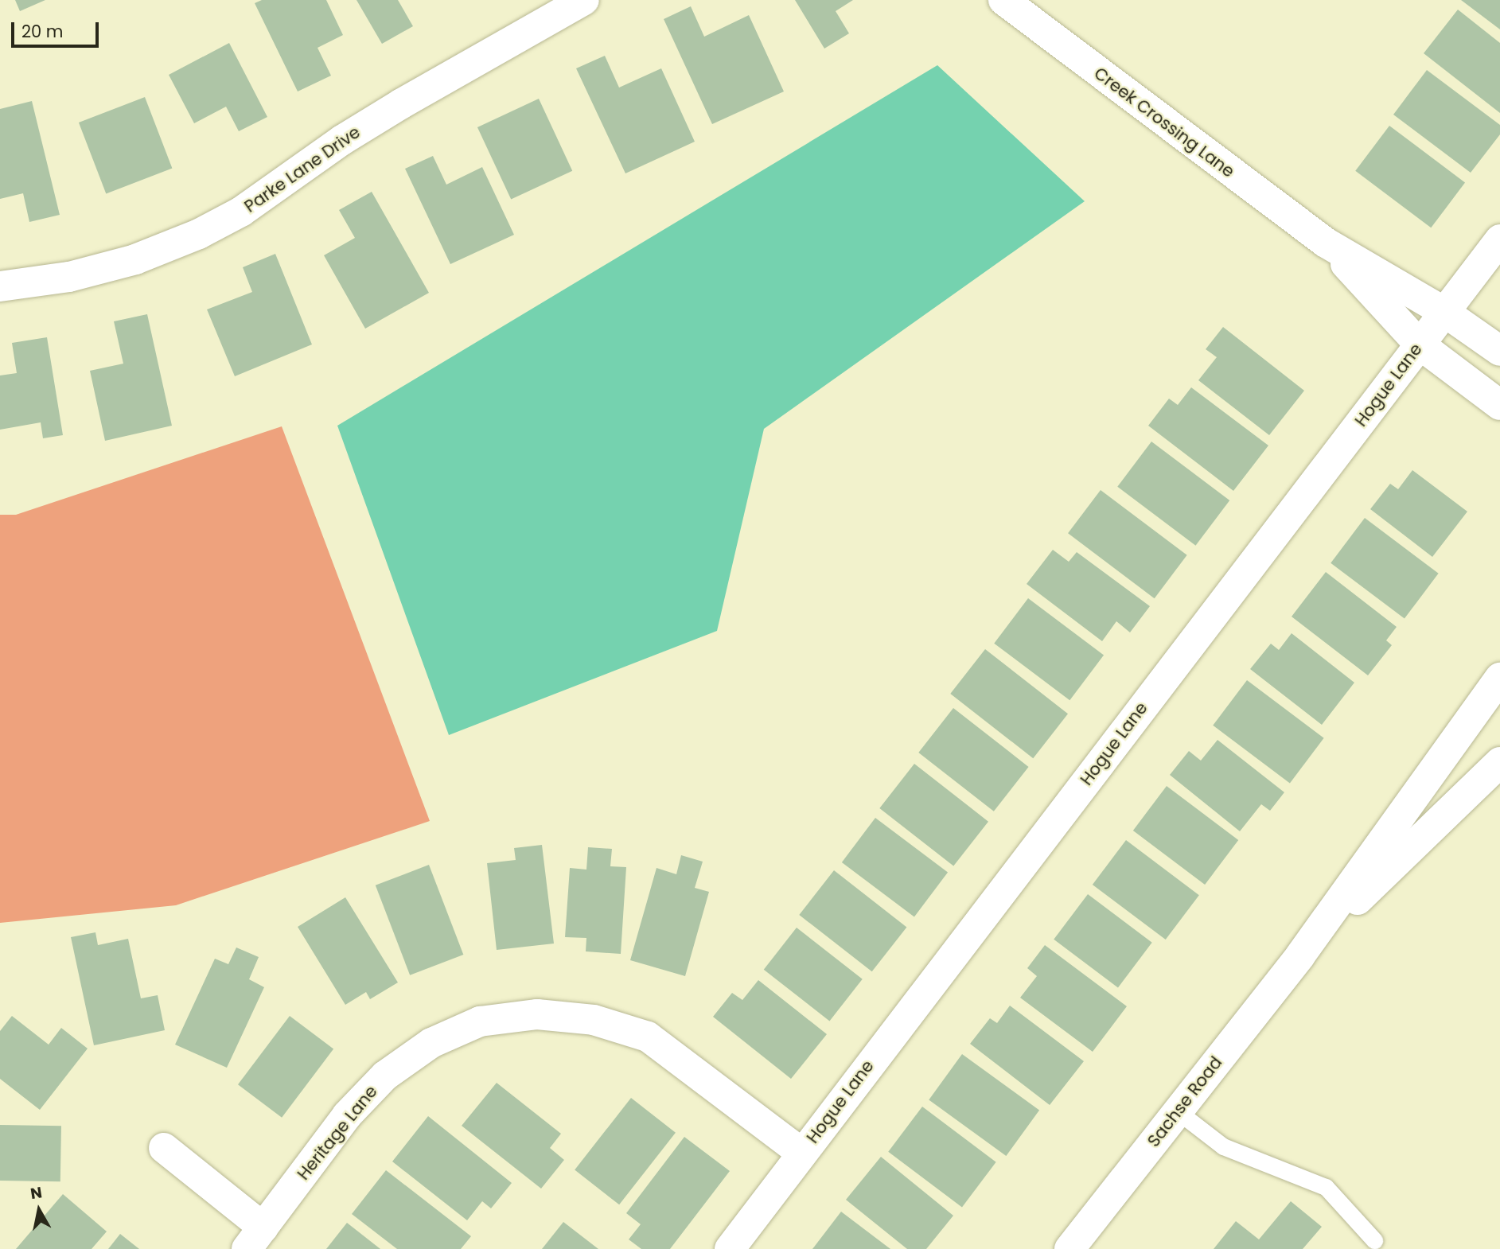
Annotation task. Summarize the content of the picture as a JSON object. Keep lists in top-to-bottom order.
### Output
{
  "streets": {
    "street": [
      "Creek Crossing Lane",
      "Parke Lane Drive",
      "Hogue Lane",
      "Sachse Road",
      "Heritage Lane"
    ]
  },
  "crossings": [
    ["Creek Crossing Lane", "Hogue Lane"],
    ["Hogue Lane", "Heritage Lane"]
  ],
  "scale_bar": "20 m",
  "north": "top"
}
